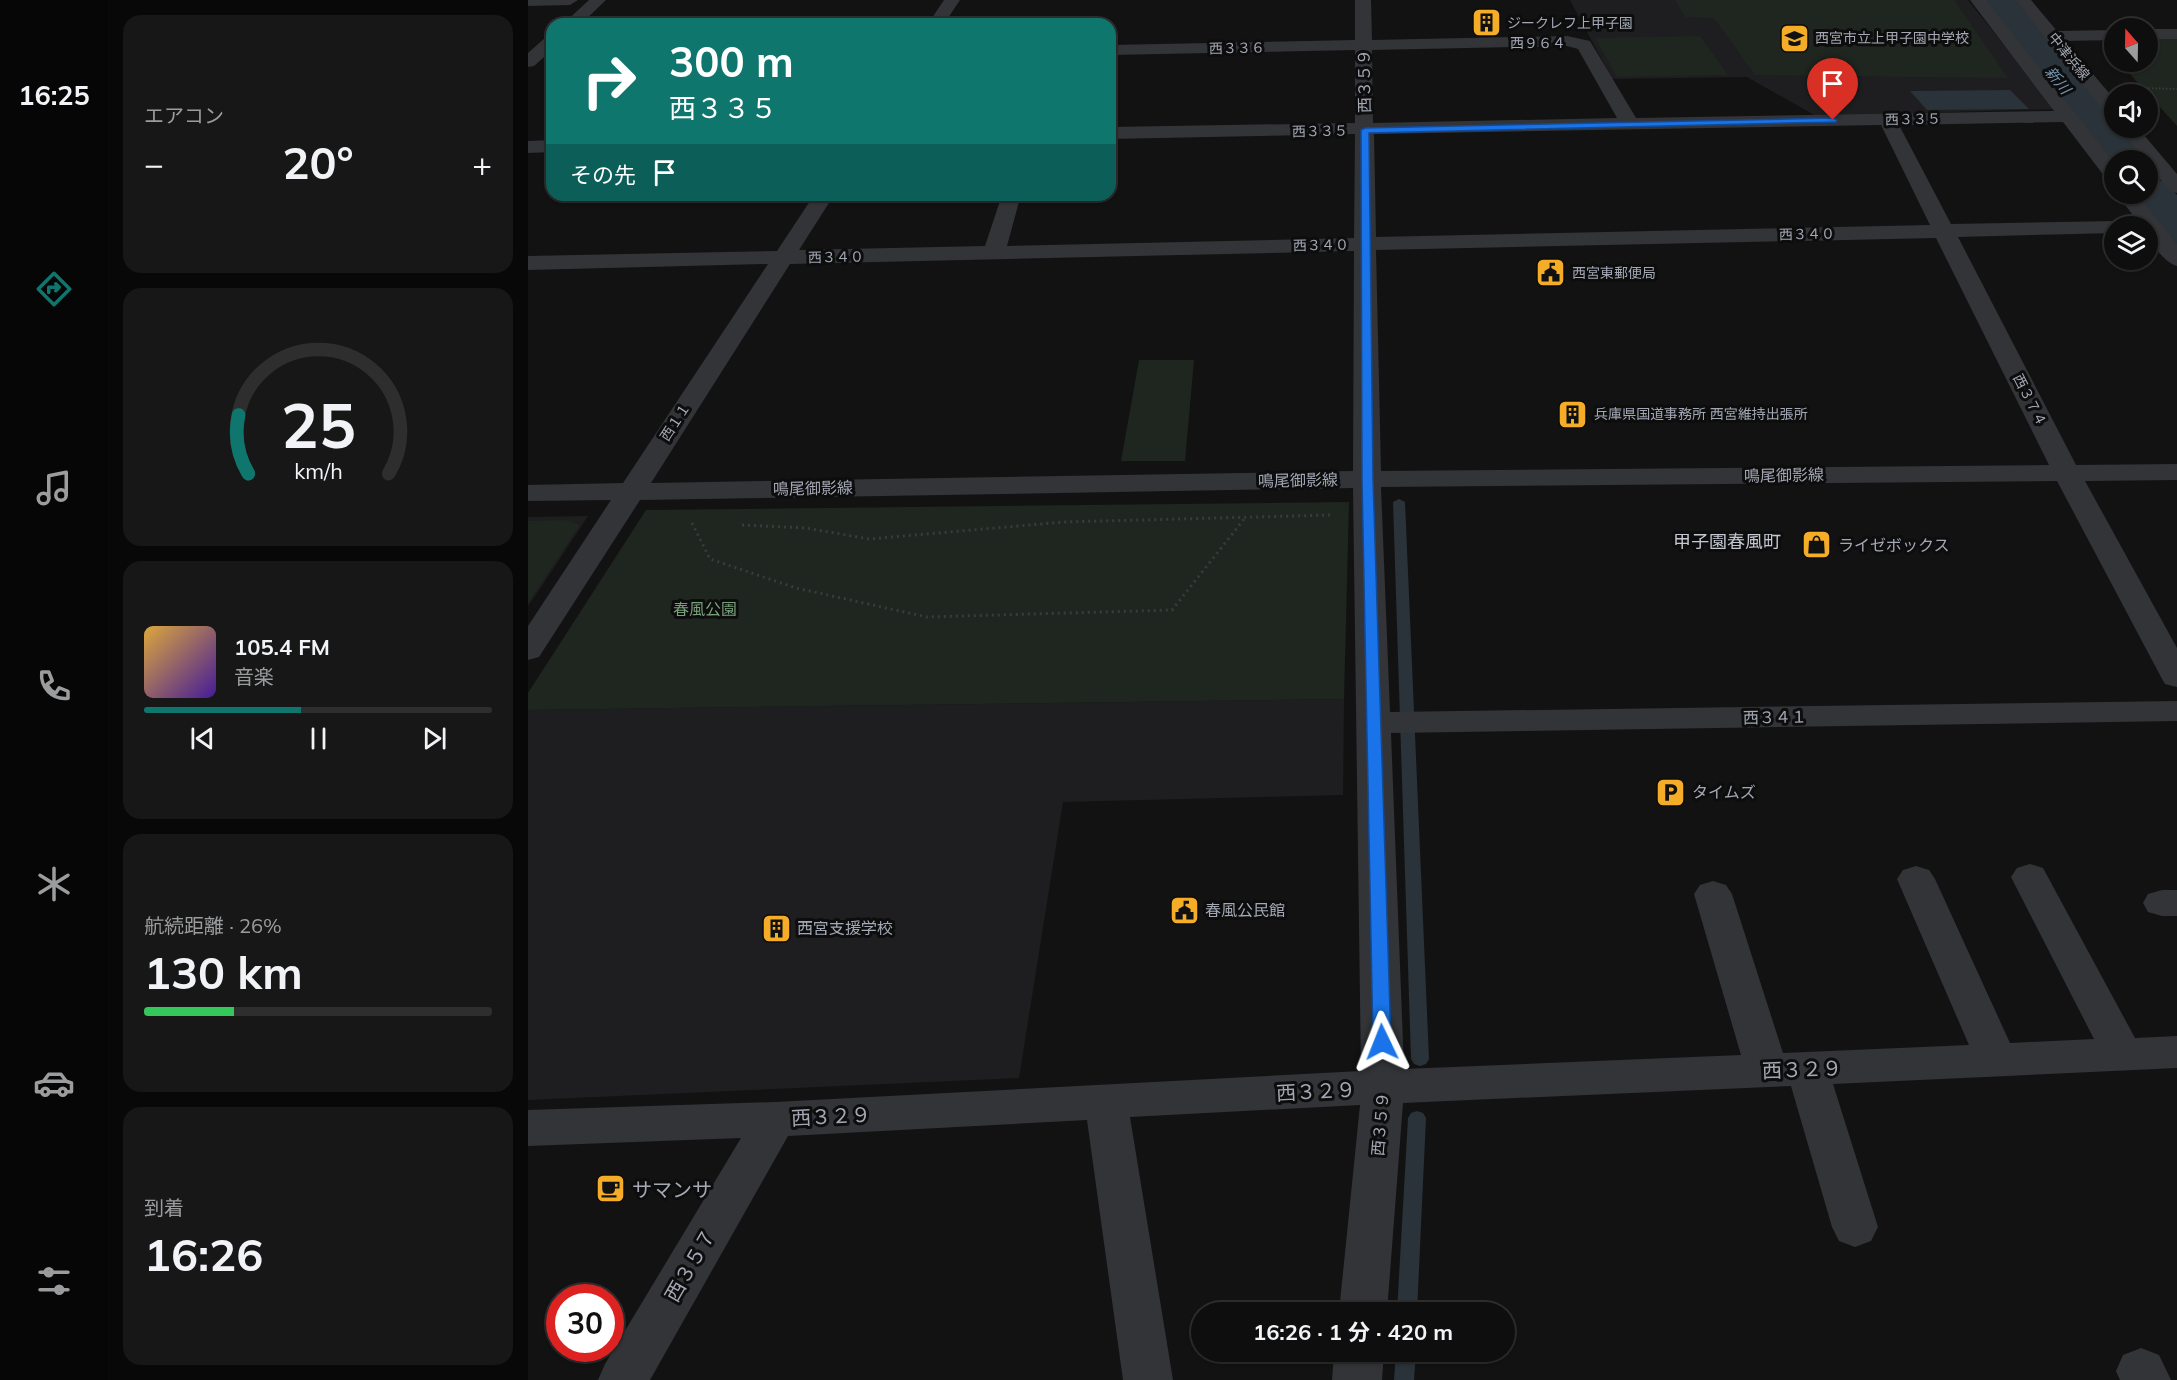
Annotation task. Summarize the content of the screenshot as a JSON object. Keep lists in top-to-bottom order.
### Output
{
  "streets": {
    "street": [
      "西９６４",
      "西３３６",
      "中津浜線",
      "西３５９",
      "西３３５",
      "西３４０",
      "西３７４",
      "西１１",
      "鳴尾御影線",
      "西３４１",
      "西３２９",
      "西３５７"
    ]
  },
  "crossings": [
    ["西９６４", "西３３６"],
    ["西９６４", "西３５９"],
    ["西９６４", "西３３５"],
    ["西３３６", "西３５９"],
    ["西３５９", "西３３５"],
    ["西３５９", "西３４０"],
    ["西３５９", "鳴尾御影線"],
    ["西３５９", "西３４１"],
    ["西３５９", "西３２９"],
    ["西３３５", "西３７４"],
    ["西３４０", "西３７４"],
    ["西３４０", "西１１"],
    ["西３７４", "鳴尾御影線"],
    ["西１１", "鳴尾御影線"],
    ["西３２９", "西３５７"]
  ],
  "districts": ["甲子園春風町"],
  "water": ["新川"],
  "parks": ["春風公園"],
  "places": {
    "building": ["ジークレフ上甲子園", "兵庫県国道事務所 西宮維持出張所", "西宮支援学校"],
    "school or university": ["西宮市立上甲子園中学校"],
    "public building": ["西宮東郵便局", "春風公民館"],
    "shop": ["ライゼボックス"],
    "parking": ["タイムズ"],
    "cafe": ["サマンサ"]
  },
  "north": "top",
  "page": {
    "tabs": "16:25",
    "tile": [
      "エアコン",
      ["航続距離 · 26%", "130 km"],
      ["到着", "16:26"]
    ],
    "turn": ["300 m", "西３３５"],
    "heat": ["−", "20°", "+"],
    "then": "その先",
    "song": ["105.4 FM", "音楽"],
    "limit": "30",
    "trip": "16:26 · 1 分 · 420 m",
    "gauge": ["25", "km/h"]
  }
}
